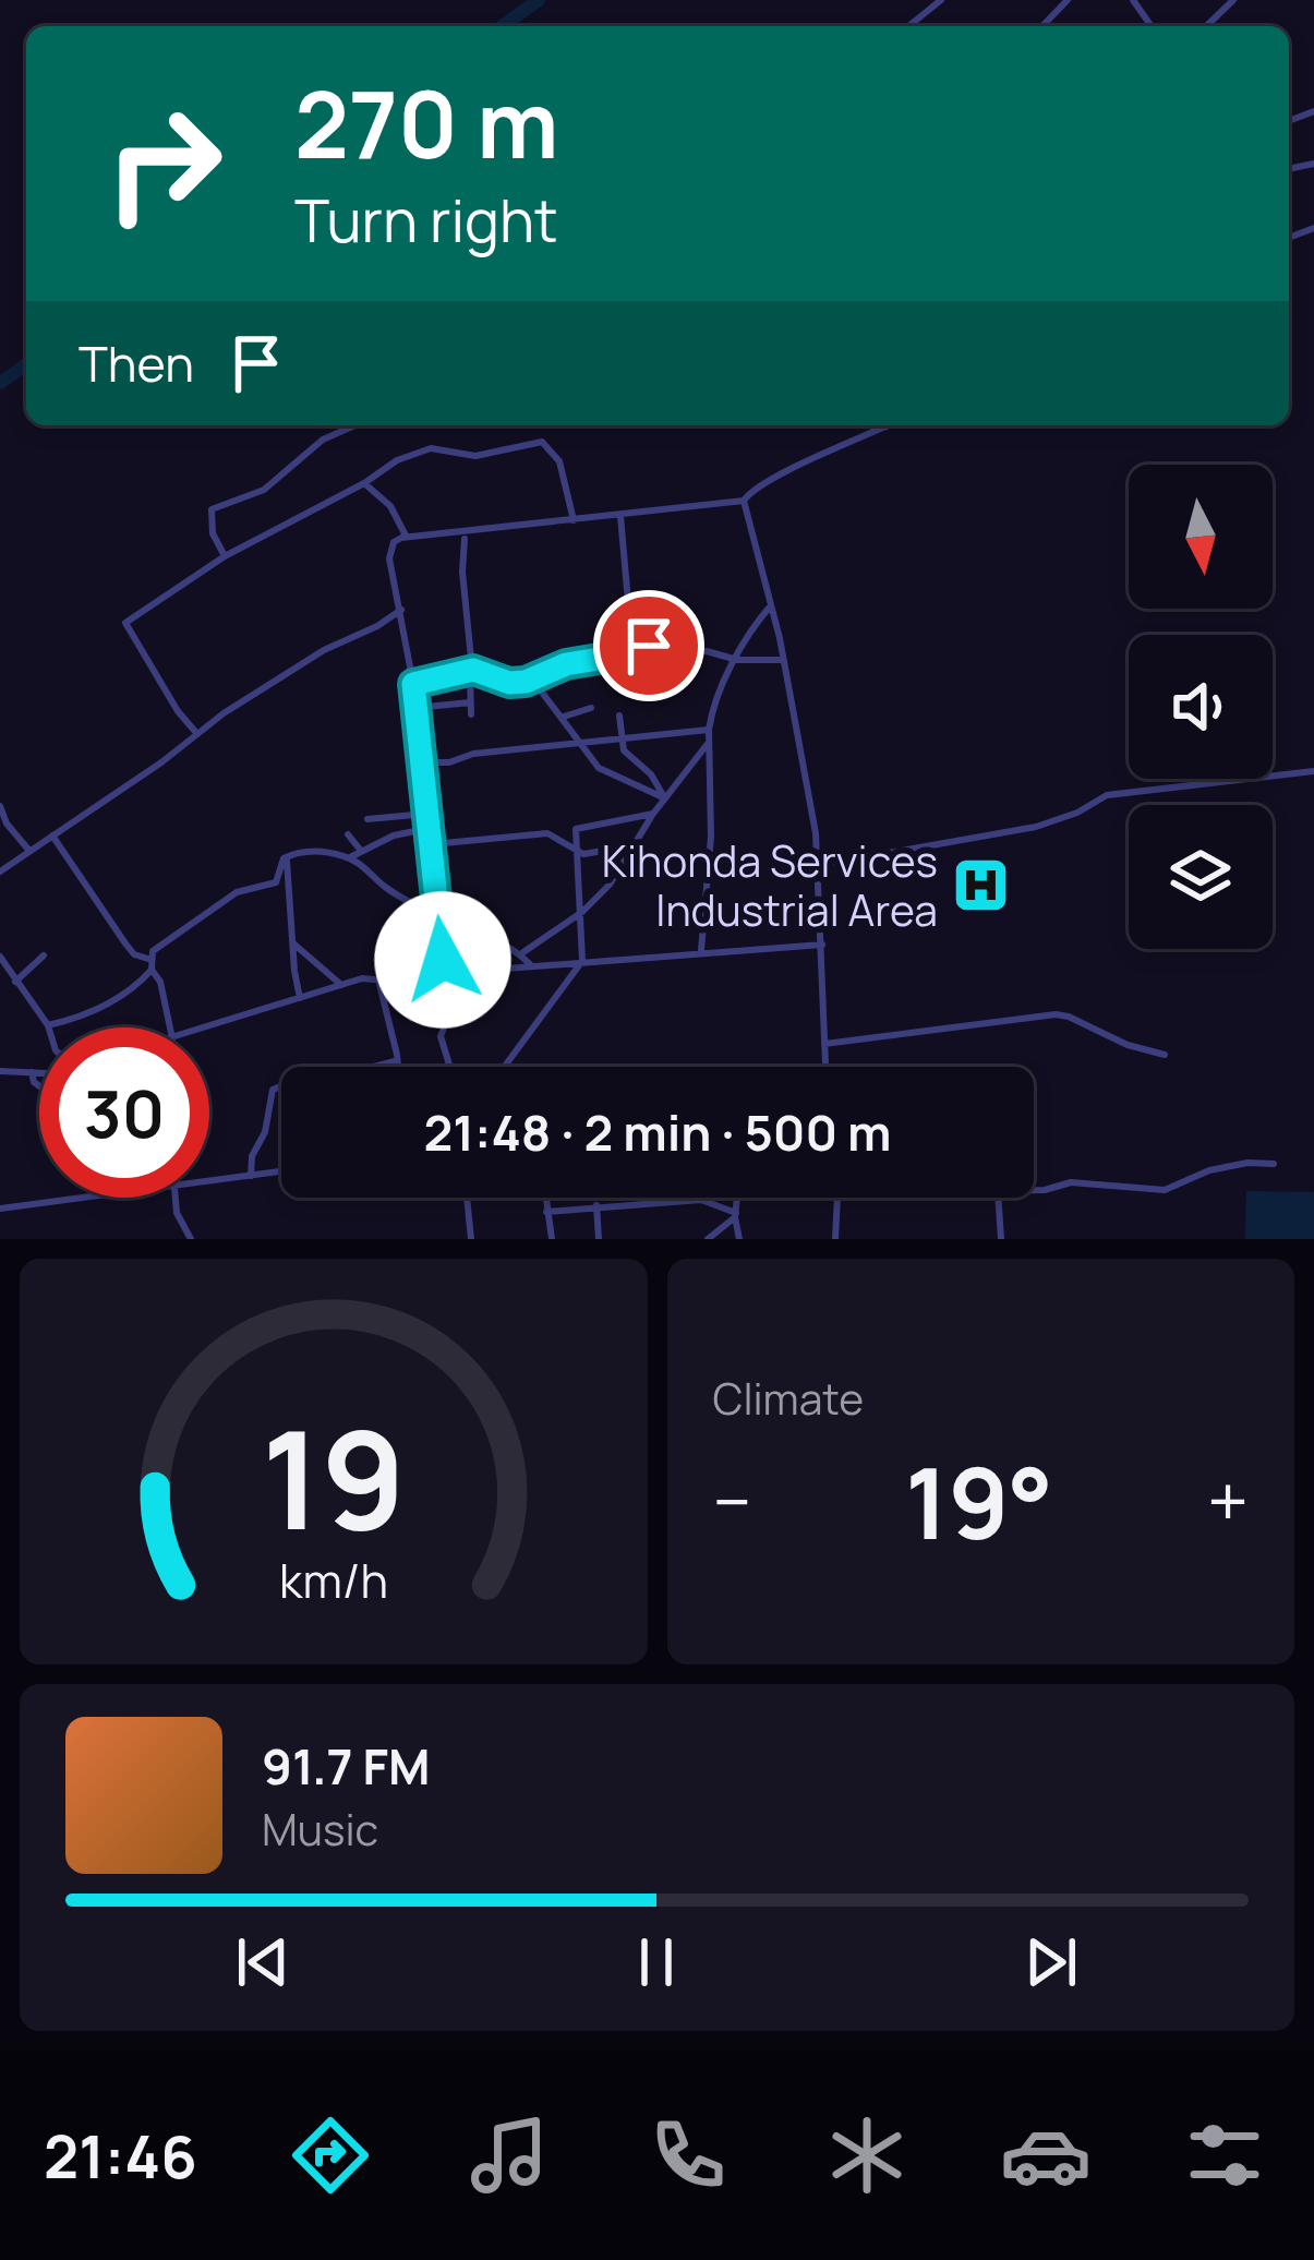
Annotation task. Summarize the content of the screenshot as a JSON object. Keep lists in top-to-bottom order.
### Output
{
  "places": {
    "hospital": ["Kihonda Services Industrial Area"]
  },
  "north": "bottom",
  "page": {
    "turn": ["270 m", "Turn right"],
    "then": "Then",
    "limit": "30",
    "trip": "21:48 · 2 min · 500 m",
    "tile": "Climate",
    "heat": ["−", "19°", "+"],
    "song": ["91.7 FM", "Music"],
    "tabs": "21:46",
    "gauge": ["19", "km/h"]
  }
}
